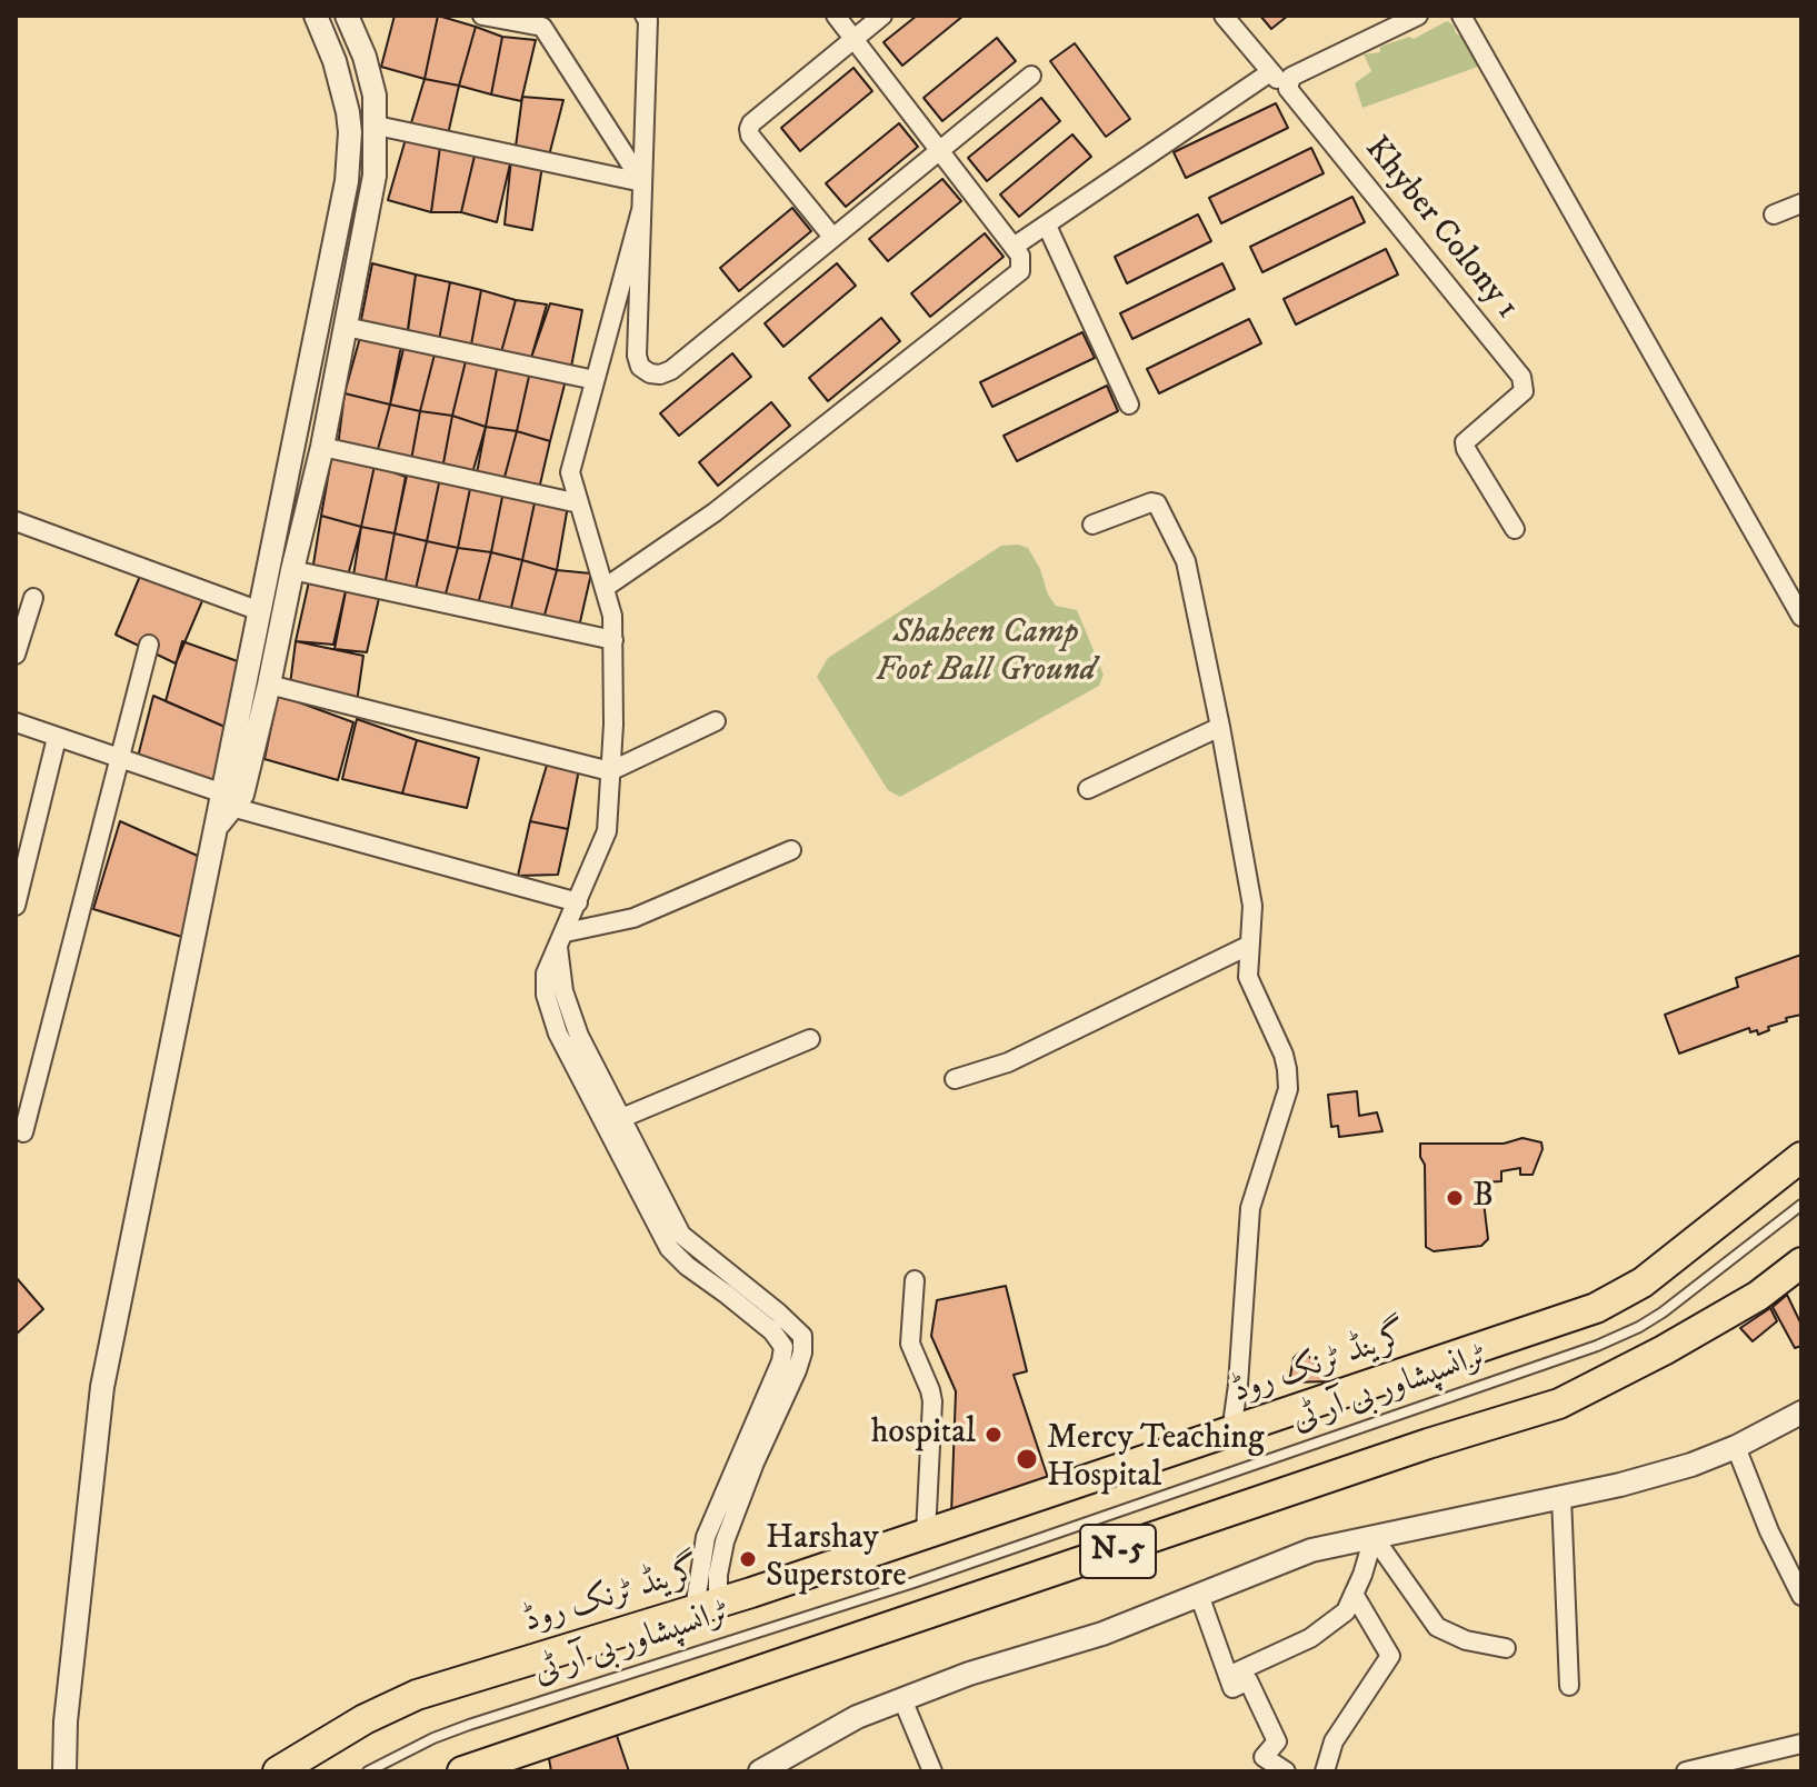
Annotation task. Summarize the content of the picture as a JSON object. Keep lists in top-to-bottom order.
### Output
{
  "streets": {
    "highway": ["گرینڈ ٹرنک روڈ", "N-5"],
    "street": ["Khyber Colony 1"],
    "lane": ["ٹرانسپشاور بی آر ٹی"]
  },
  "parks": ["Shaheen Camp Foot Ball Ground"],
  "places": [
    "B",
    "hospital",
    "Mercy Teaching Hospital",
    "Harshay Superstore"
  ]
}
